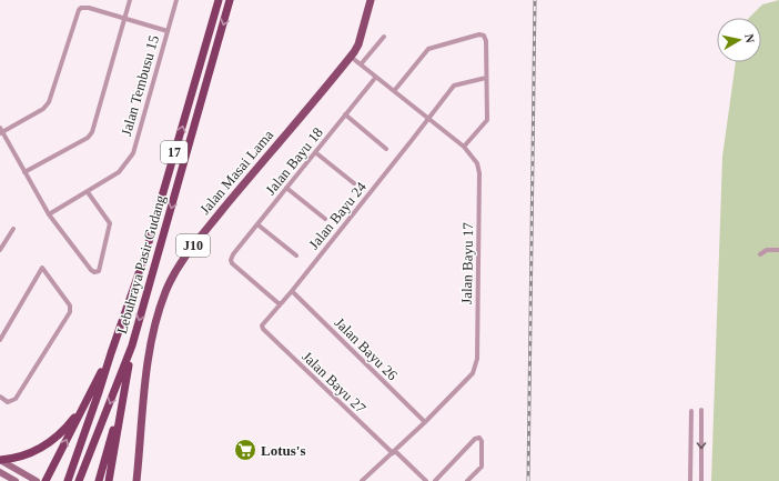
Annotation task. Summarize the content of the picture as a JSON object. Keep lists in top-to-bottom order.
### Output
{
  "streets": {
    "highway": ["17", "Lebuhraya Pasir Gudang"],
    "main road": ["Jalan Masai Lama", "J10"],
    "street": [
      "Jalan Tembusu 15",
      "Jalan Bayu 18",
      "Jalan Bayu 24",
      "Jalan Bayu 17",
      "Jalan Bayu 26",
      "Jalan Bayu 27"
    ]
  },
  "crossings": [
    ["Jalan Bayu 18", "Jalan Bayu 24"],
    ["Jalan Bayu 18", "Jalan Bayu 17"],
    ["Jalan Masai Lama", "Jalan Bayu 17"],
    ["Jalan Bayu 24", "Jalan Bayu 17"],
    ["Jalan Bayu 24", "Jalan Bayu 26"],
    ["Jalan Bayu 24", "Jalan Bayu 27"],
    ["Jalan Bayu 17", "Jalan Bayu 26"],
    ["Jalan Bayu 17", "Jalan Bayu 27"]
  ],
  "places": {
    "supermarket": ["Lotus's"]
  },
  "north": "right"
}
